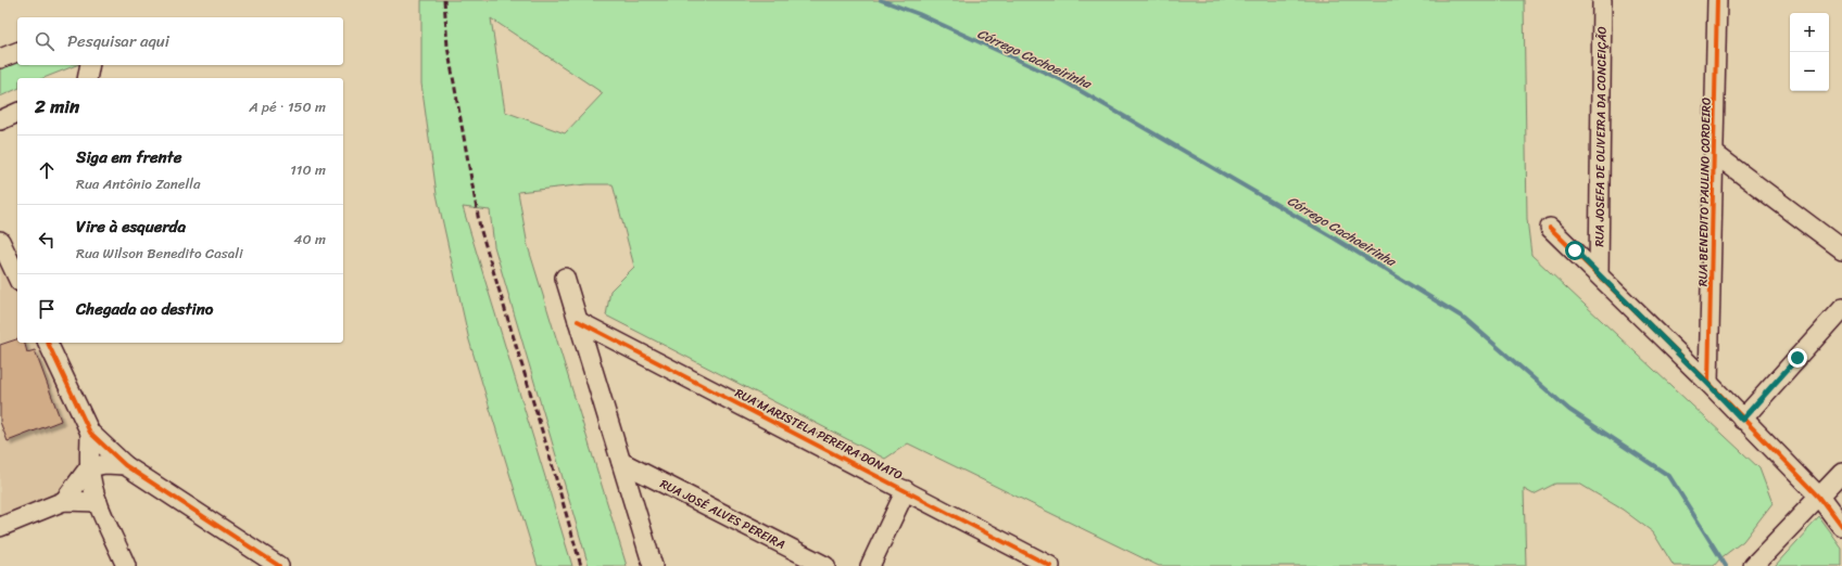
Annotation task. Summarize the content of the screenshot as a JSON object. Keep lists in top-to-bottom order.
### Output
{
  "streets": {
    "street": [
      "RUA JOSEFA DE OLIVEIRA DA CONCEIÇÃO",
      "RUA BENEDITO PAULINO CORDEIRO",
      "RUA MARISTELA PEREIRA DONATO",
      "RUA JOSÉ ALVES PEREIRA"
    ]
  },
  "water": ["Córrego Cachoeirinha"],
  "page": {
    "map_buttons": ["+", "−"],
    "search": "Pesquisar aqui",
    "heading": ["2 min", "A pé · 150 m"],
    "list": [
      ["Siga em frente", "Rua Antônio Zanella", "110 m"],
      ["Vire à esquerda", "Rua Wilson Benedito Casali", "40 m"],
      "Chegada ao destino"
    ]
  }
}
